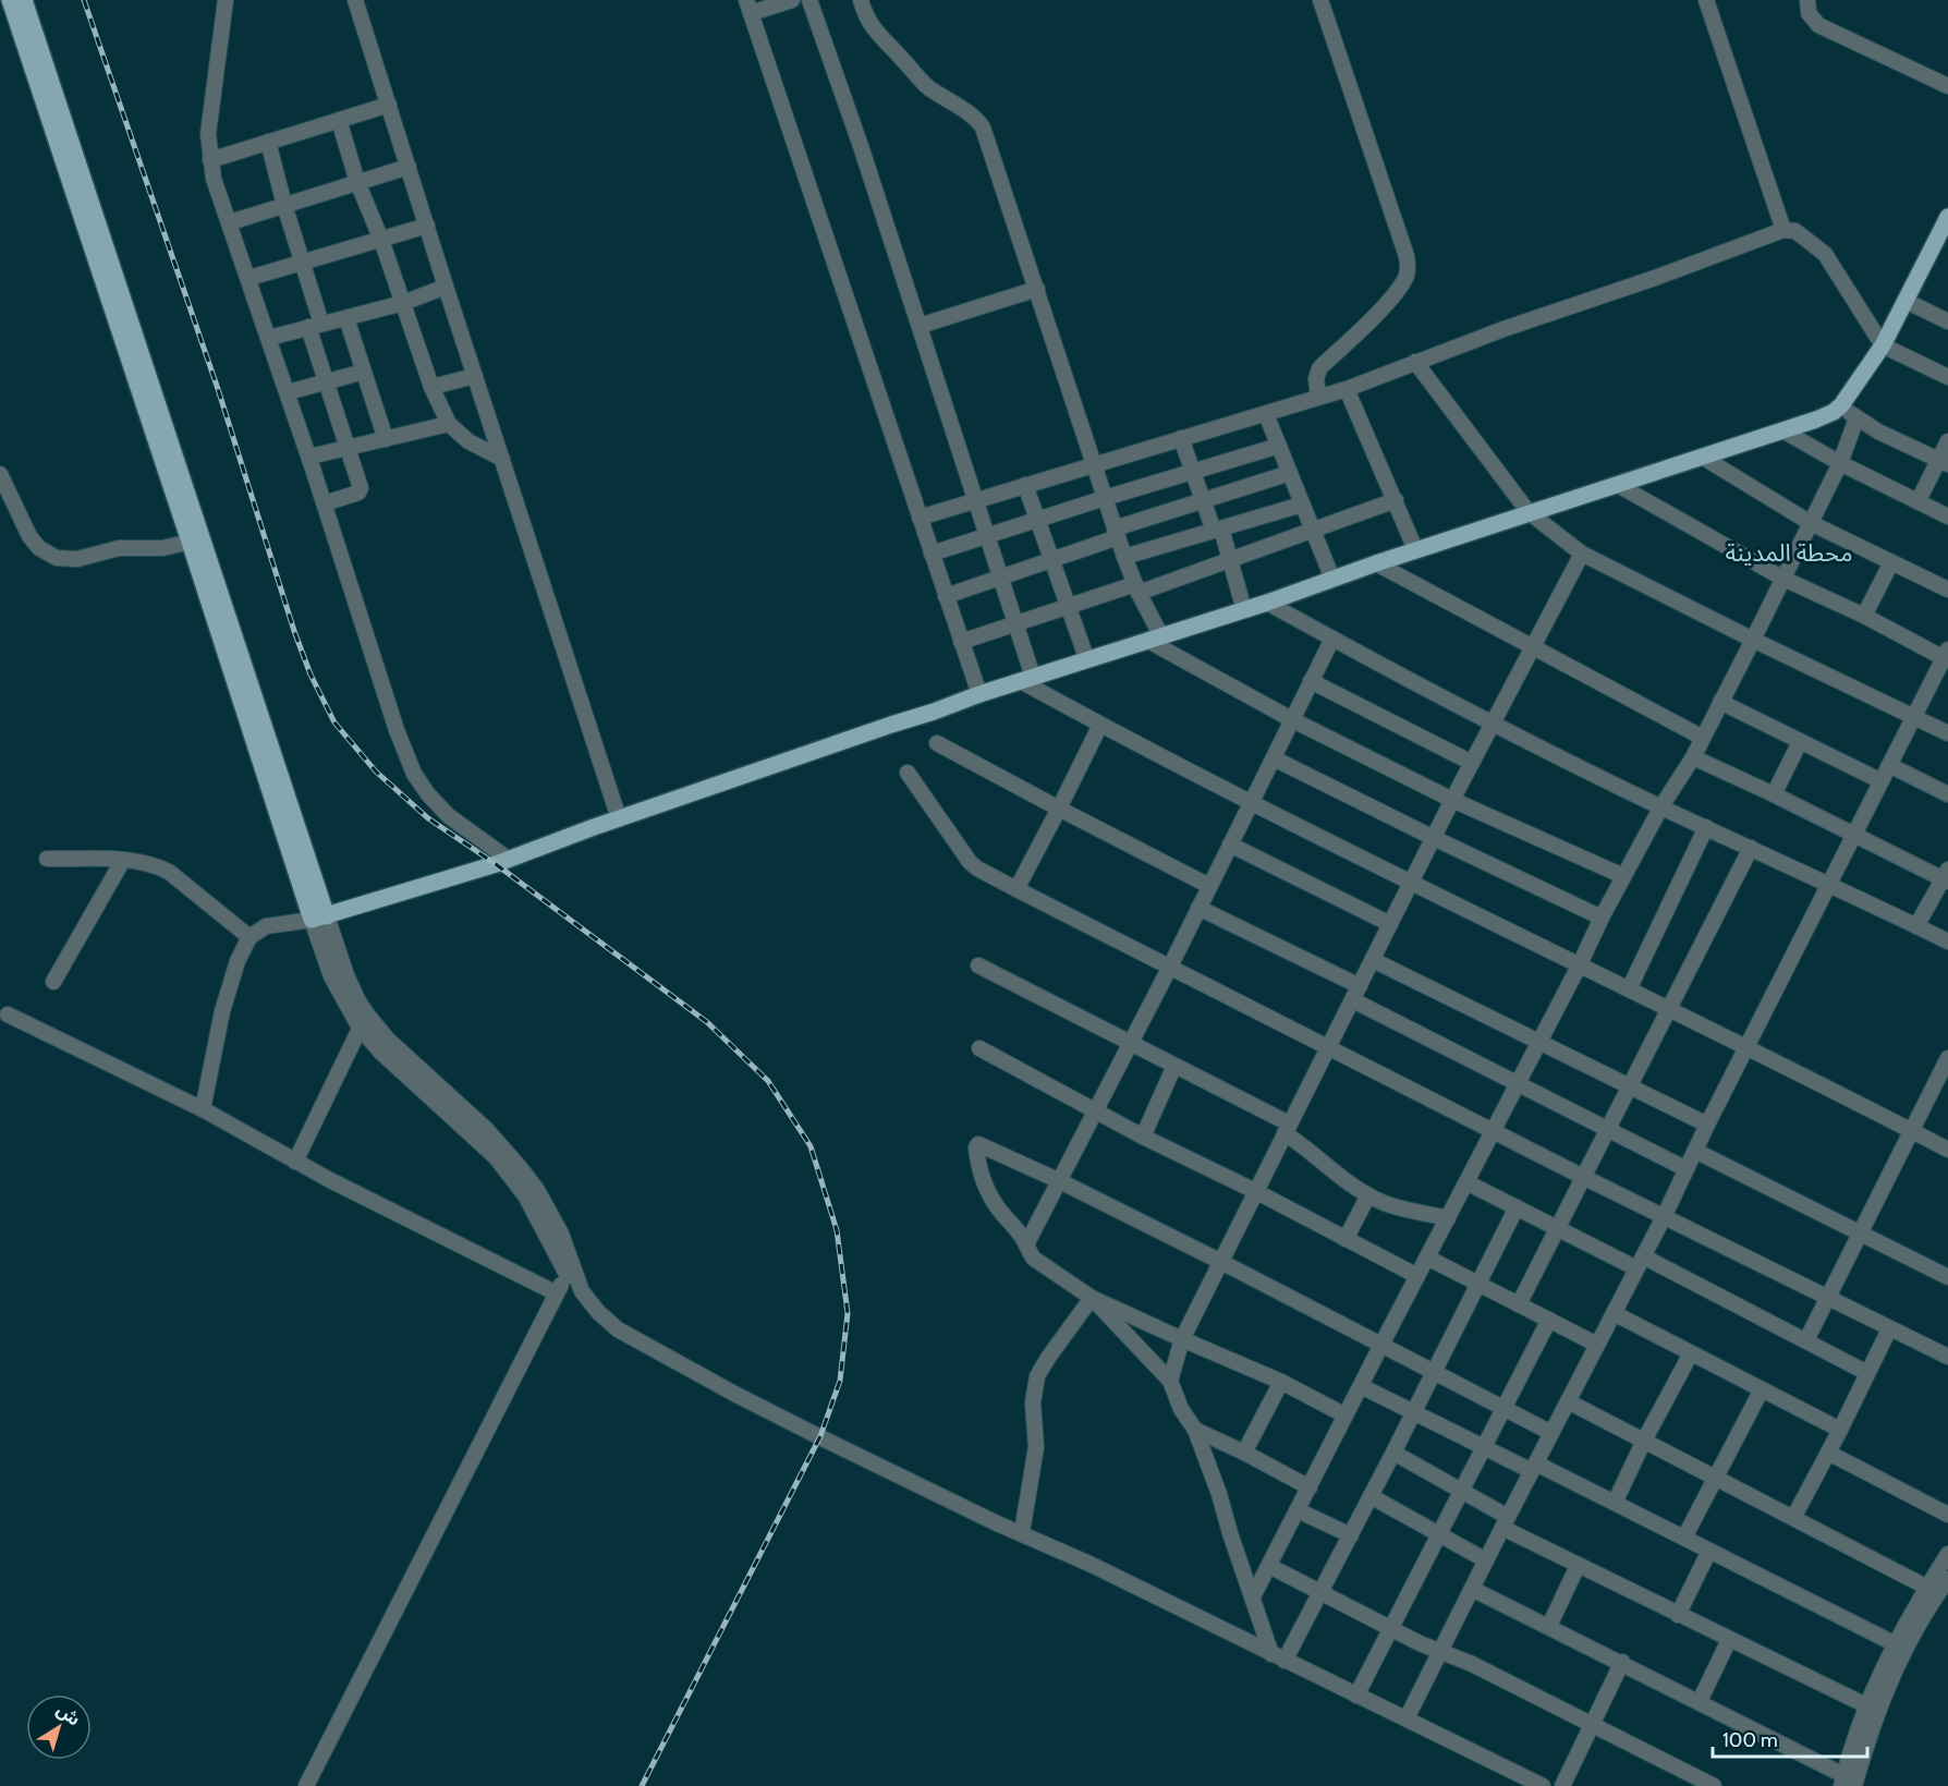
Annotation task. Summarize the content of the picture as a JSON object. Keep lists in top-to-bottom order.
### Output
{
  "districts": ["محطة المدينة"],
  "scale_bar": "100 m",
  "north": "top right"
}
